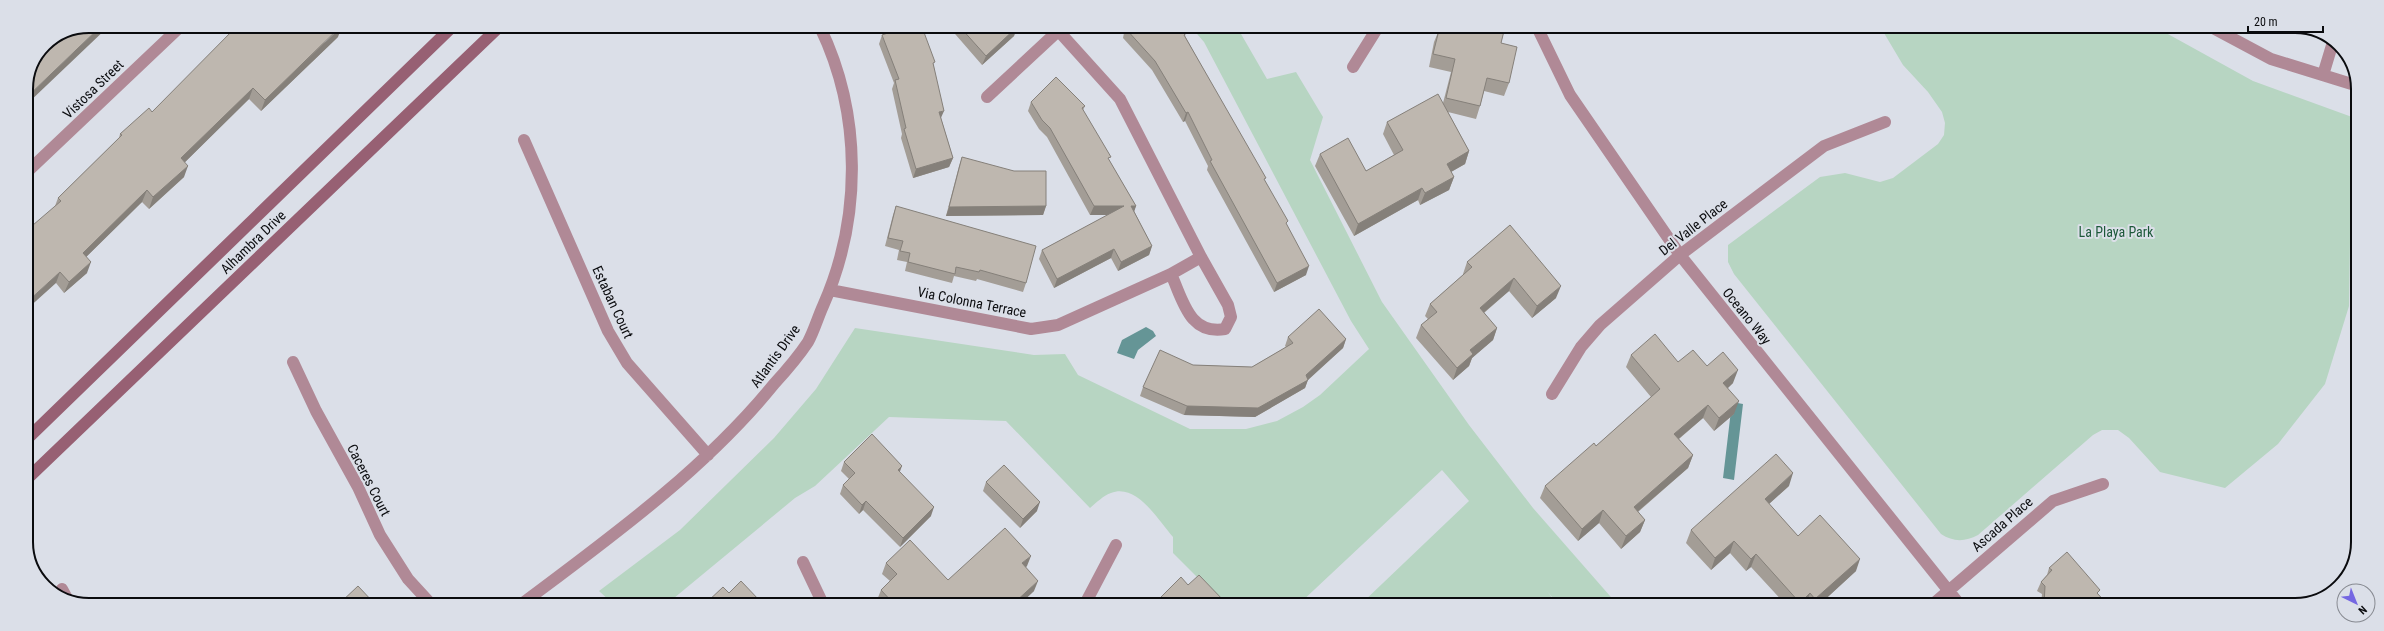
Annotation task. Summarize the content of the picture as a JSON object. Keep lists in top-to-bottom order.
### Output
{
  "streets": {
    "main road": ["Alhambra Drive"],
    "street": [
      "Vistosa Street",
      "Del Valle Place",
      "Estaban Court",
      "Via Colonna Terrace",
      "Oceano Way",
      "Atlantis Drive",
      "Caceres Court",
      "Ascada Place"
    ]
  },
  "crossings": [
    ["Del Valle Place", "Oceano Way"],
    ["Estaban Court", "Atlantis Drive"],
    ["Via Colonna Terrace", "Atlantis Drive"],
    ["Oceano Way", "Ascada Place"]
  ],
  "parks": ["La Playa Park"],
  "scale_bar": "20 m",
  "north": "bottom right"
}
